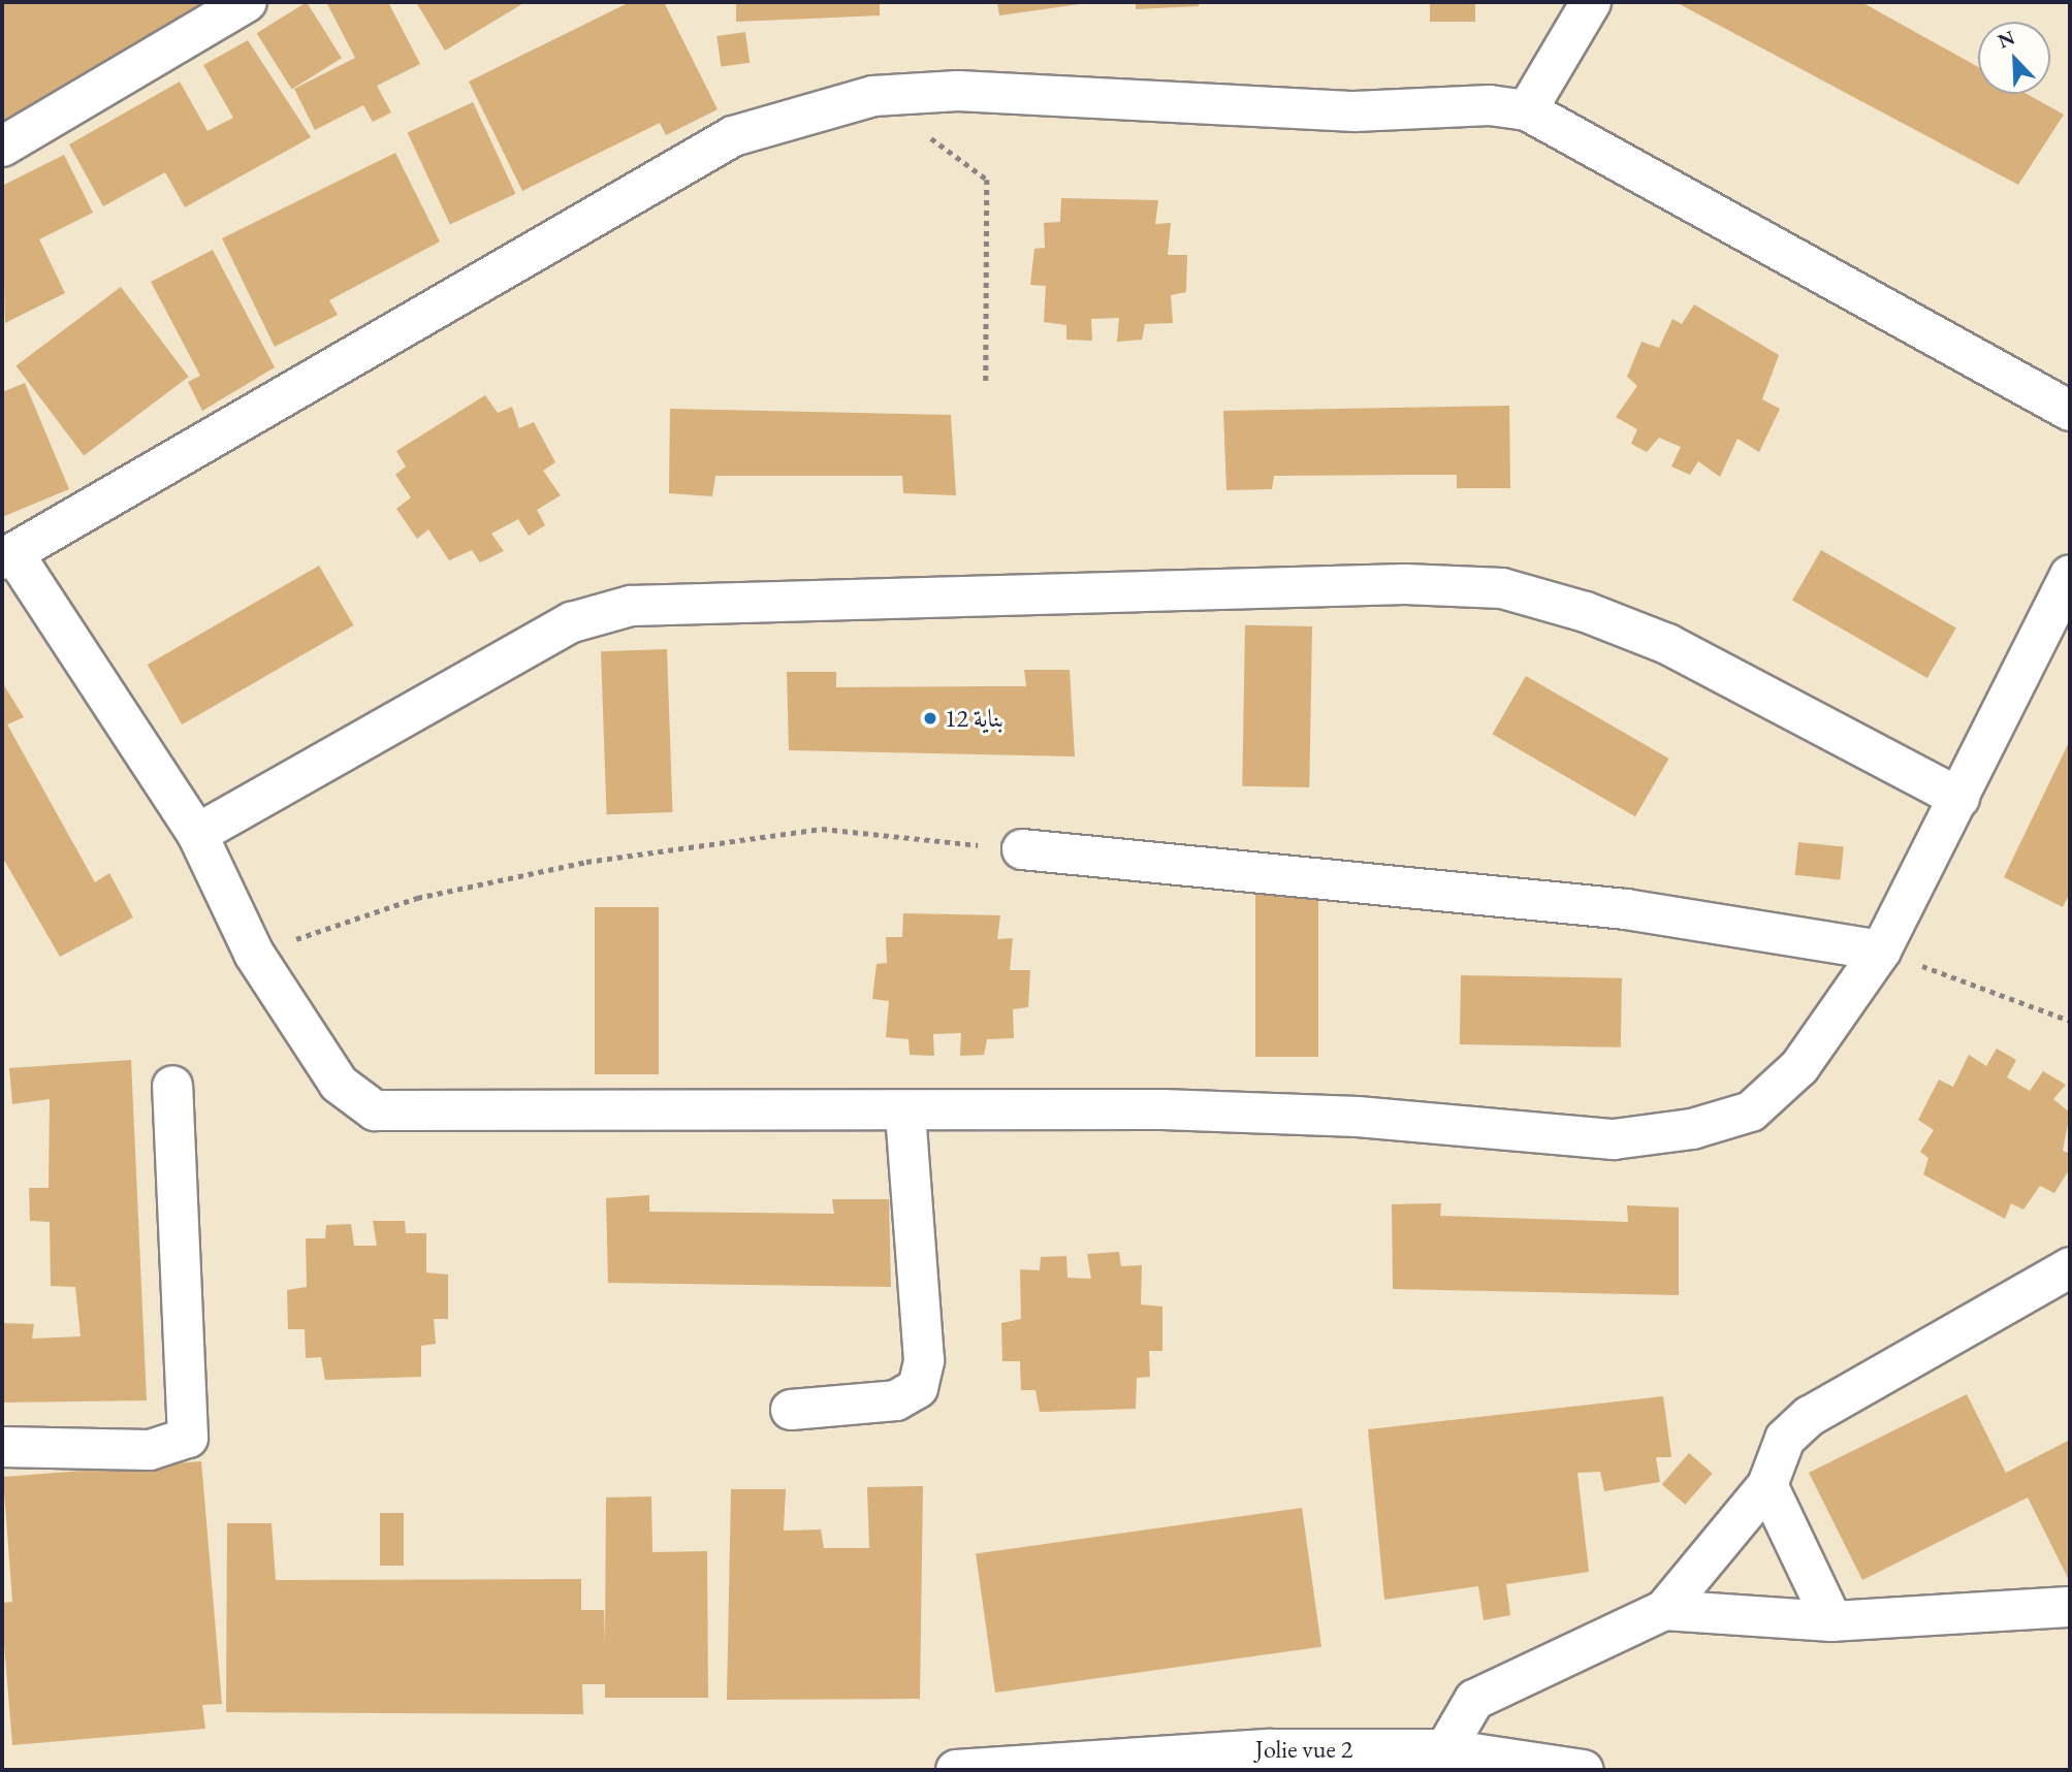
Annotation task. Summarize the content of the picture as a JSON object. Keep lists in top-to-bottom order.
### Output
{
  "streets": {
    "street": ["Jolie vue 2"]
  },
  "places": ["بناية 12"],
  "north": "top left"
}
